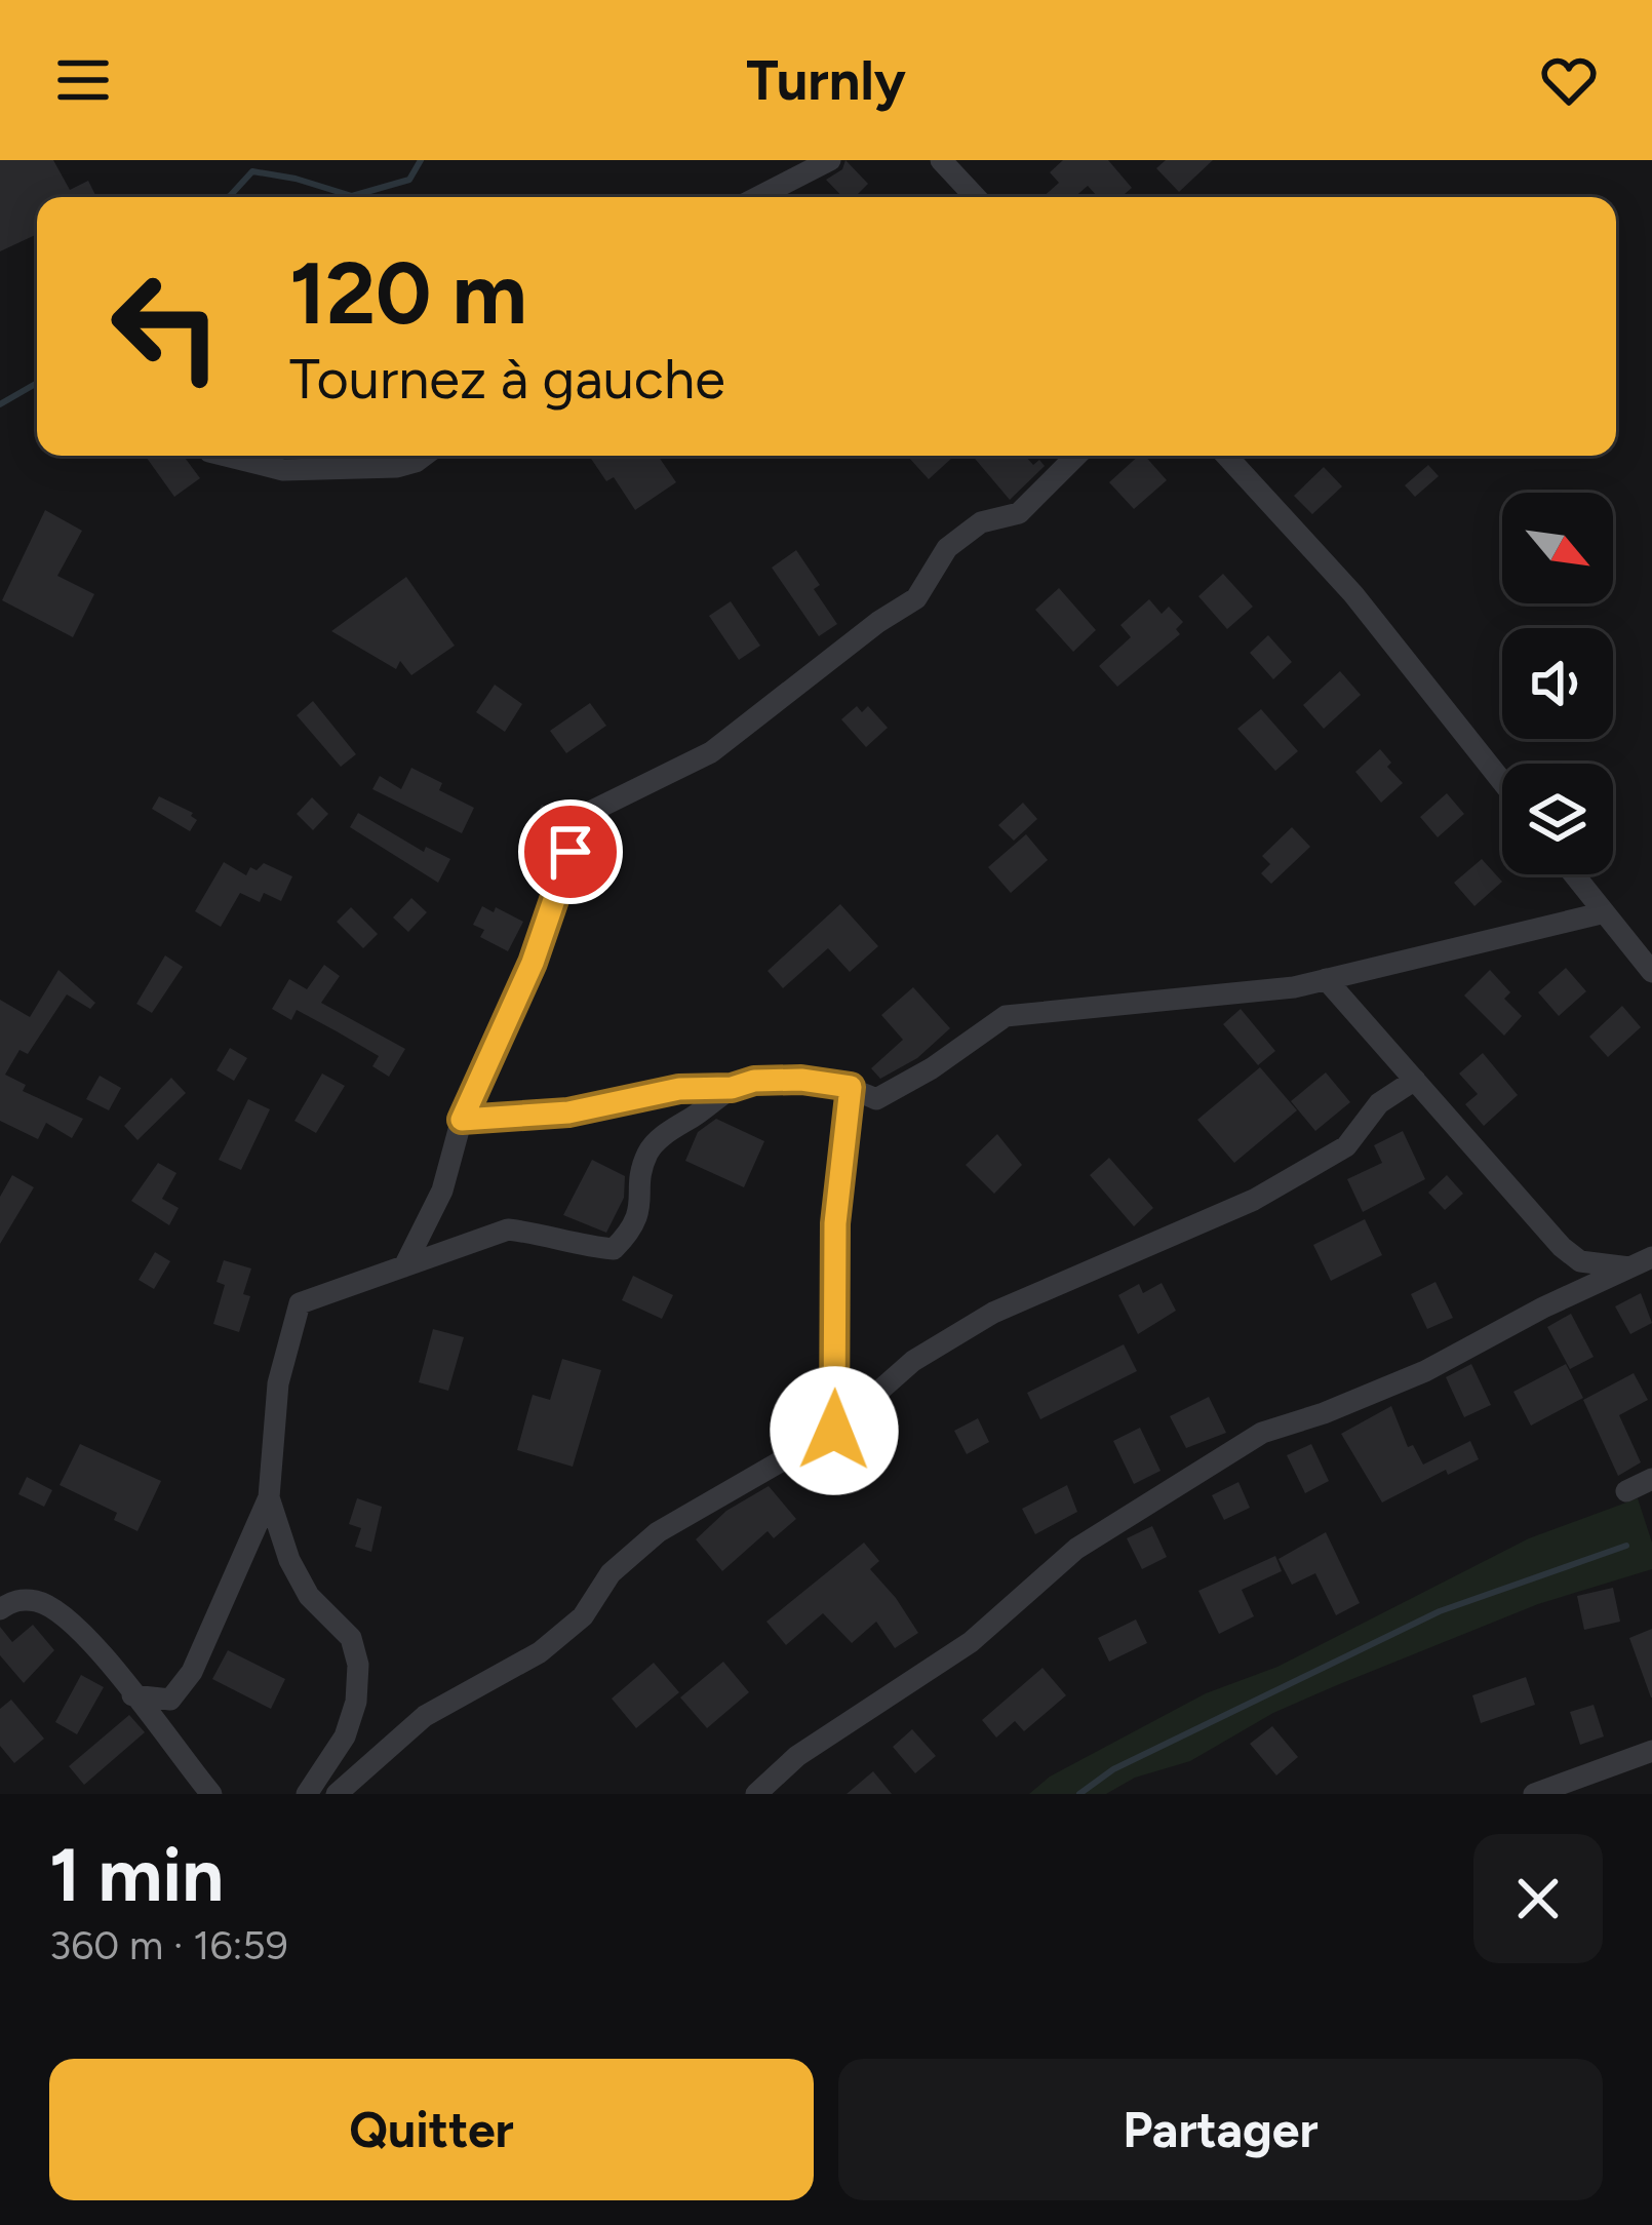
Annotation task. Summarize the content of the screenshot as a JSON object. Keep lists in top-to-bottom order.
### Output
{
  "north": "bottom right",
  "page": {
    "header": "Turnly",
    "turn": ["120 m", "Tournez à gauche"],
    "heading": ["1 min", "360 m · 16:59"],
    "buttons": ["Quitter", "Partager"]
  }
}
